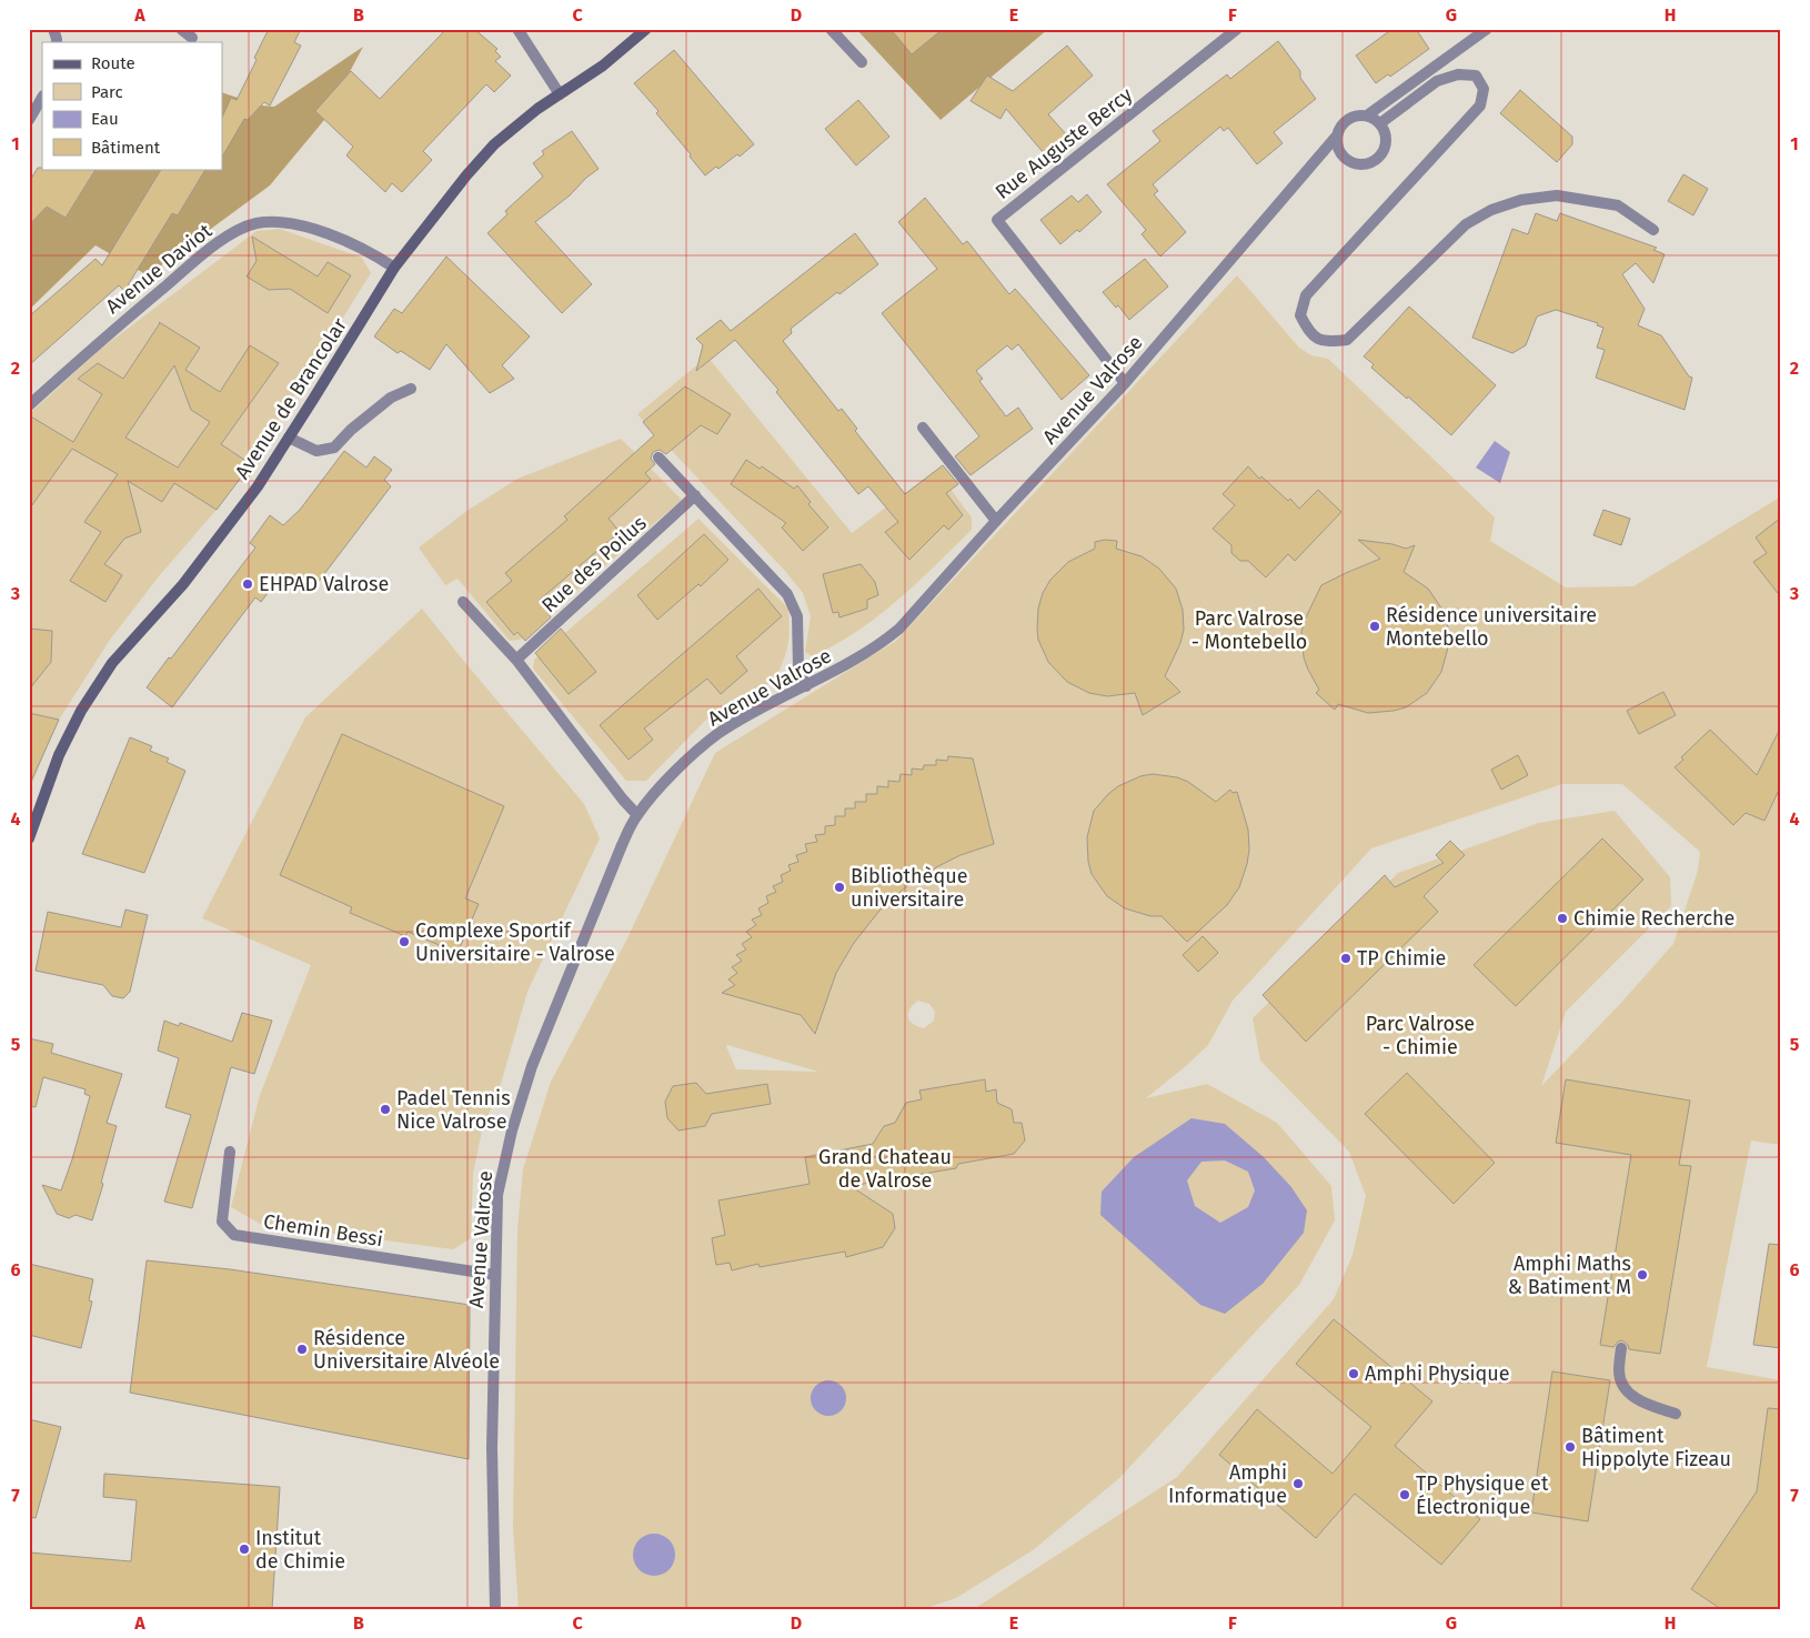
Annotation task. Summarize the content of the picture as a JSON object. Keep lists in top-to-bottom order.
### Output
{
  "streets": {
    "street": [
      "Rue Auguste Bercy",
      "Avenue Daviot",
      "Avenue Valrose",
      "Avenue de Brancolar",
      "Rue des Poilus",
      "Chemin Bessi"
    ]
  },
  "crossings": [
    ["Rue Auguste Bercy", "Avenue Valrose"],
    ["Avenue Daviot", "Avenue de Brancolar"],
    ["Avenue Valrose", "Chemin Bessi"]
  ],
  "parks": ["Parc Valrose - Montebello", "Parc Valrose - Chimie", "Grand Chateau de Valrose"],
  "places": [
    "EHPAD Valrose",
    "Résidence universitaire Montebello",
    "Bibliothèque universitaire",
    "Chimie Recherche",
    "Complexe Sportif Universitaire - Valrose",
    "TP Chimie",
    "Padel Tennis Nice Valrose",
    "Amphi Maths & Batiment M",
    "Résidence Universitaire Alvéole",
    "Amphi Physique",
    "Bâtiment Hippolyte Fizeau",
    "Amphi Informatique",
    "TP Physique et Électronique",
    "Institut de Chimie"
  ],
  "legend": [
    "Route",
    "Parc",
    "Eau",
    "Bâtiment"
  ],
  "grid": {
    "columns": [
      "A",
      "B",
      "C",
      "D",
      "E",
      "F",
      "G",
      "H"
    ],
    "rows": [
      "1",
      "2",
      "3",
      "4",
      "5",
      "6",
      "7"
    ]
  }
}
